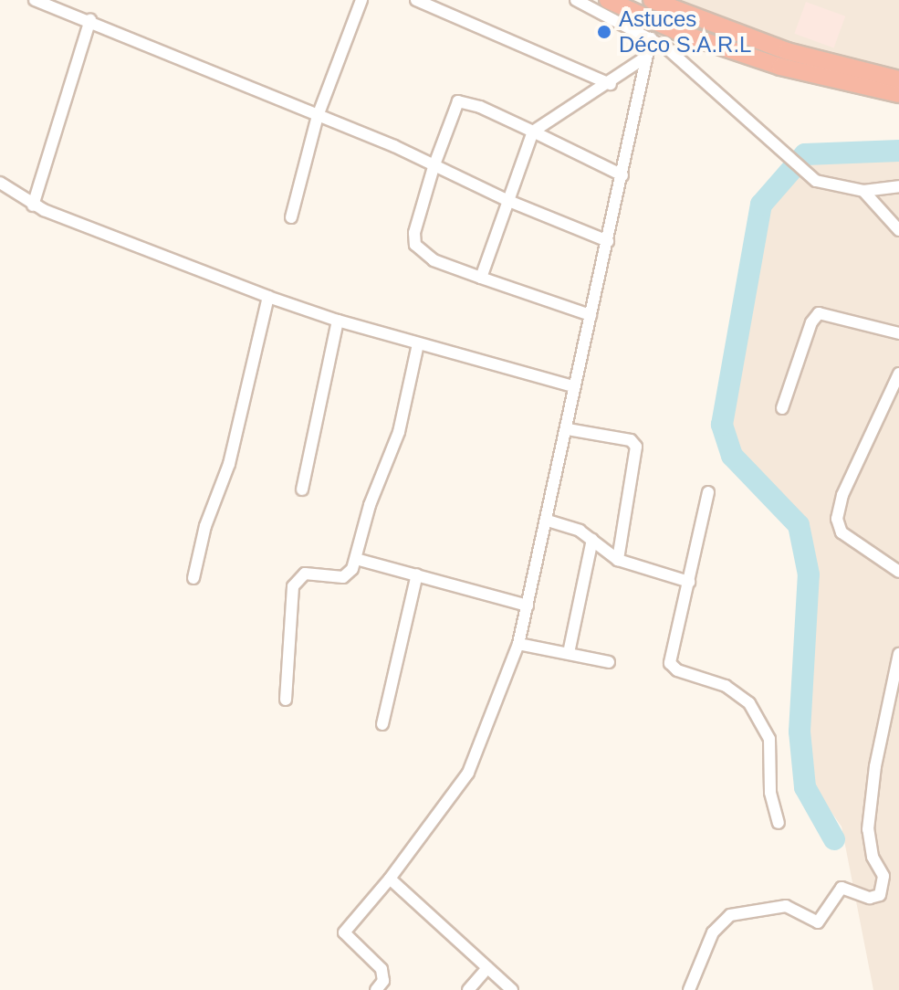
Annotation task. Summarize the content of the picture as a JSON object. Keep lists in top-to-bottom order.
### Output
{
  "places": ["Astuces Déco S.A.R.L"]
}
